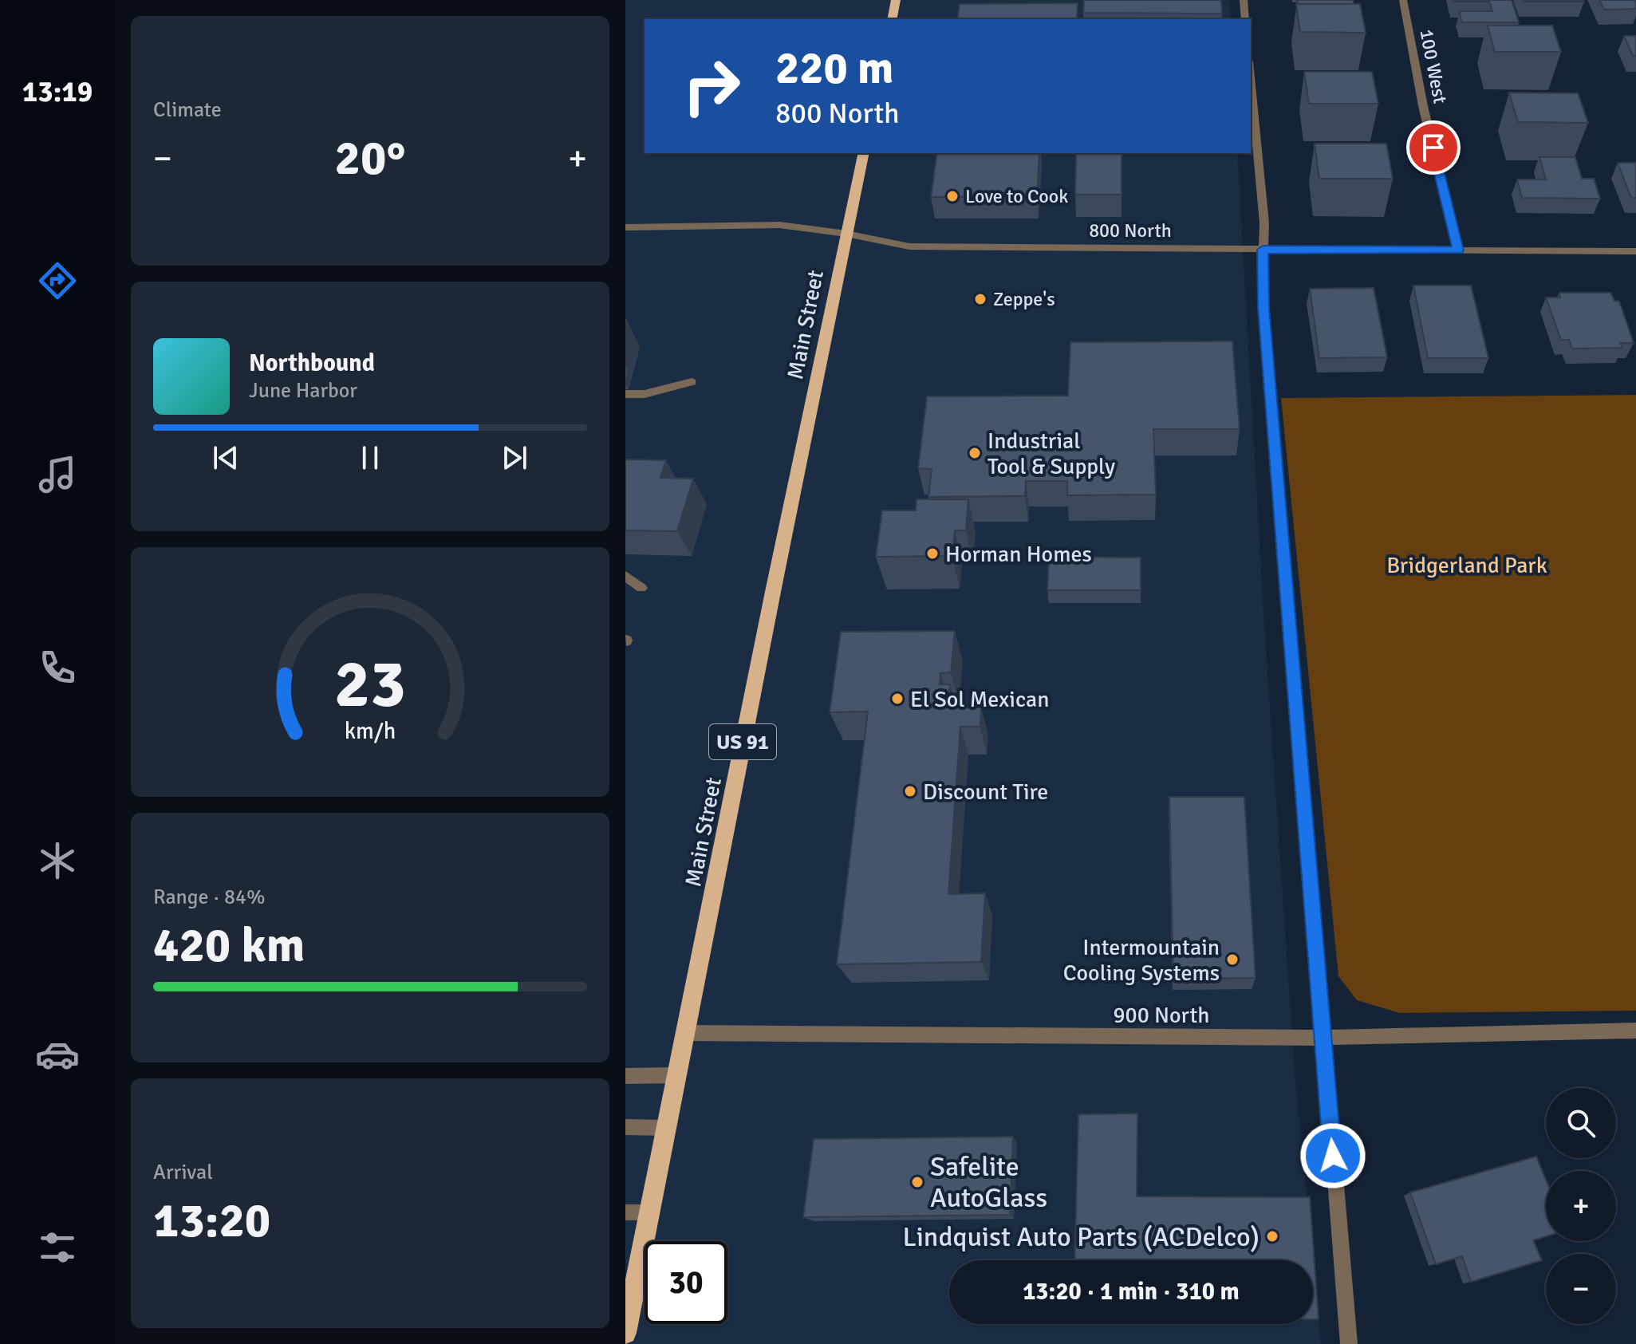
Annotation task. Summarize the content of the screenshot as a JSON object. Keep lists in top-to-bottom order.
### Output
{
  "streets": {
    "main road": ["Main Street", "US 91"],
    "street": ["100 West", "800 North", "900 North"]
  },
  "crossings": [
    ["100 West", "800 North"],
    ["800 North", "Main Street"],
    ["Main Street", "900 North"]
  ],
  "parks": ["Bridgerland Park"],
  "places": [
    "Love to Cook",
    "Zeppe's",
    "Industrial Tool & Supply",
    "Horman Homes",
    "El Sol Mexican",
    "Discount Tire",
    "Intermountain Cooling Systems",
    "Safelite AutoGlass",
    "Lindquist Auto Parts (ACDelco)"
  ],
  "page": {
    "tabs": "13:19",
    "tile": [
      "Climate",
      ["Range · 84%", "420 km"],
      ["Arrival", "13:20"]
    ],
    "turn": ["220 m", "800 North"],
    "heat": ["−", "20°", "+"],
    "song": ["Northbound", "June Harbor"],
    "map_buttons": ["+", "−"],
    "limit": "30",
    "trip": "13:20 · 1 min · 310 m",
    "gauge": ["23", "km/h"]
  }
}
